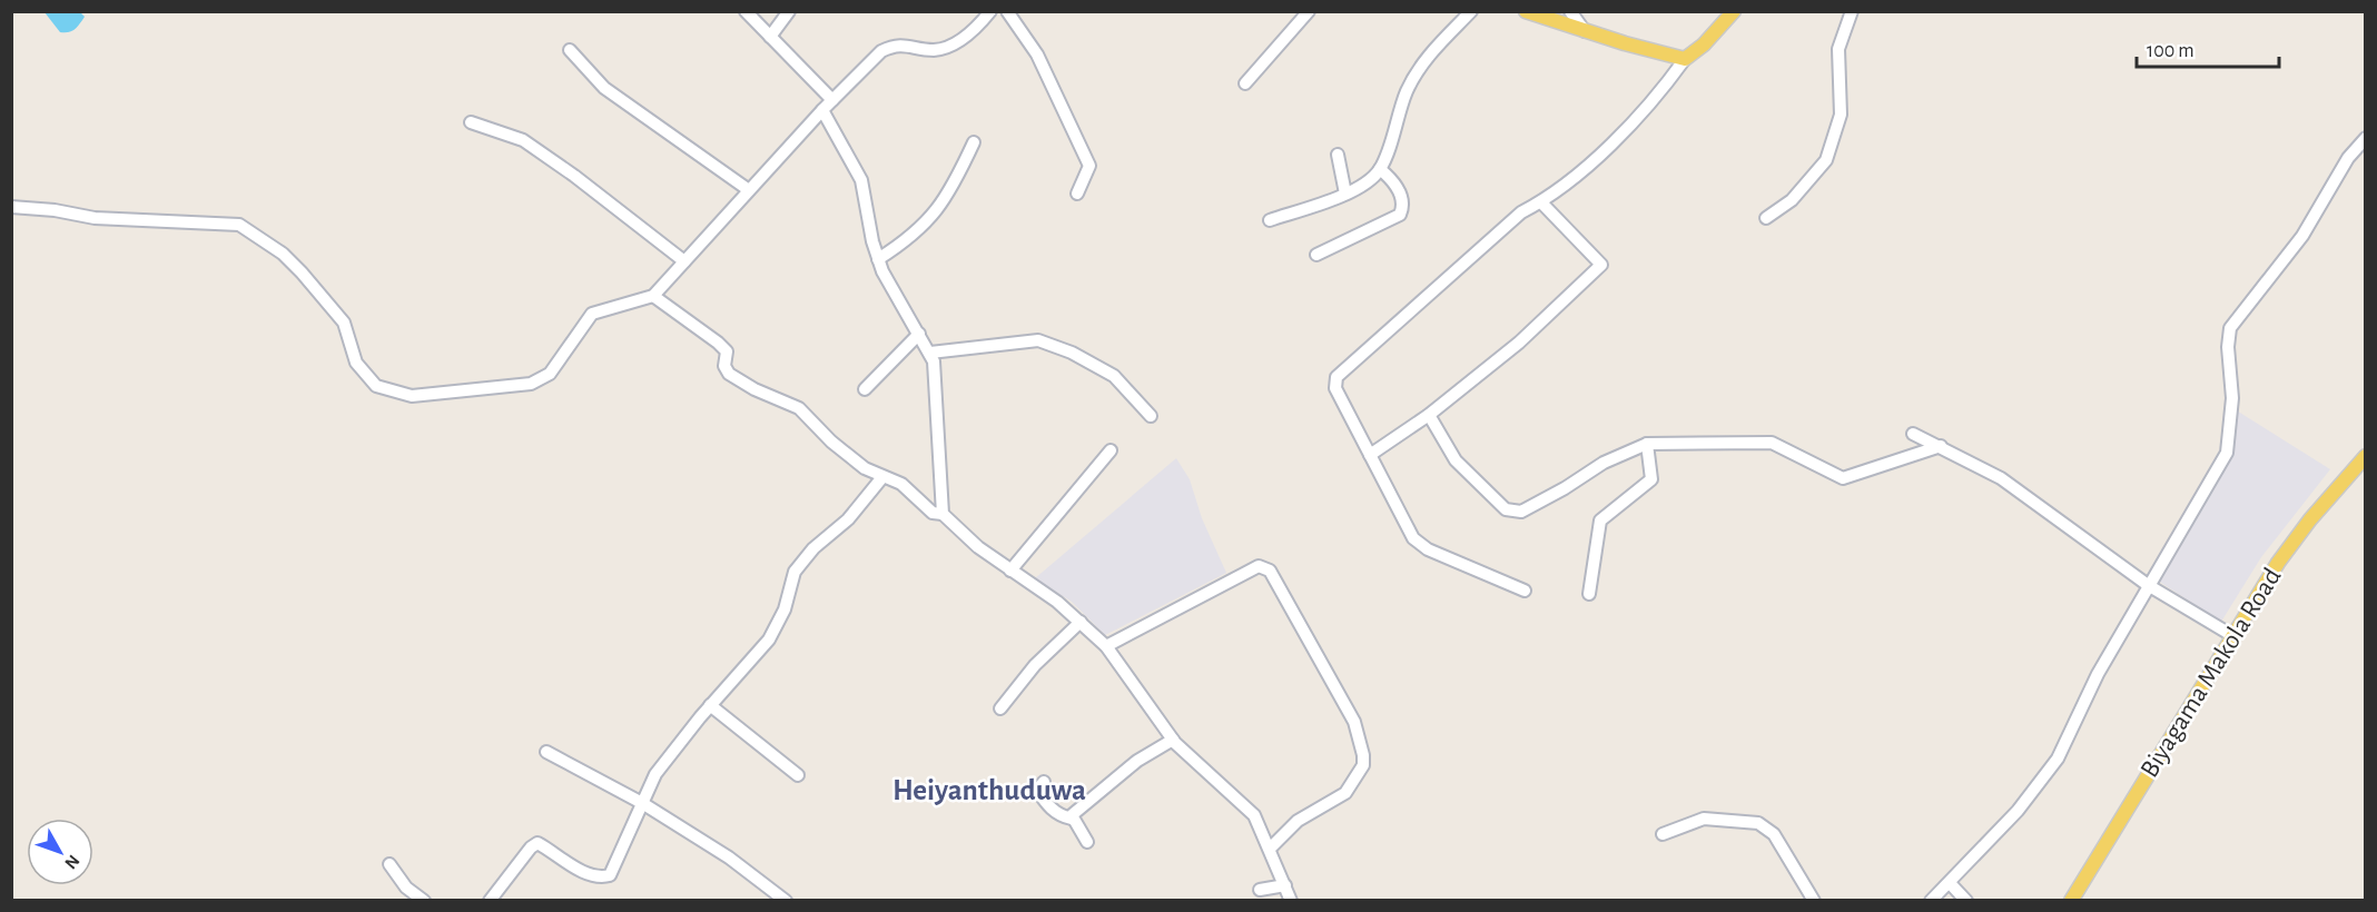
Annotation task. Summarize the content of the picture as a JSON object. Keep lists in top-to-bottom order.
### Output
{
  "streets": {
    "main road": ["Biyagama Makola Road"]
  },
  "districts": ["Heiyanthuduwa"],
  "scale_bar": "100 m",
  "north": "bottom right"
}
